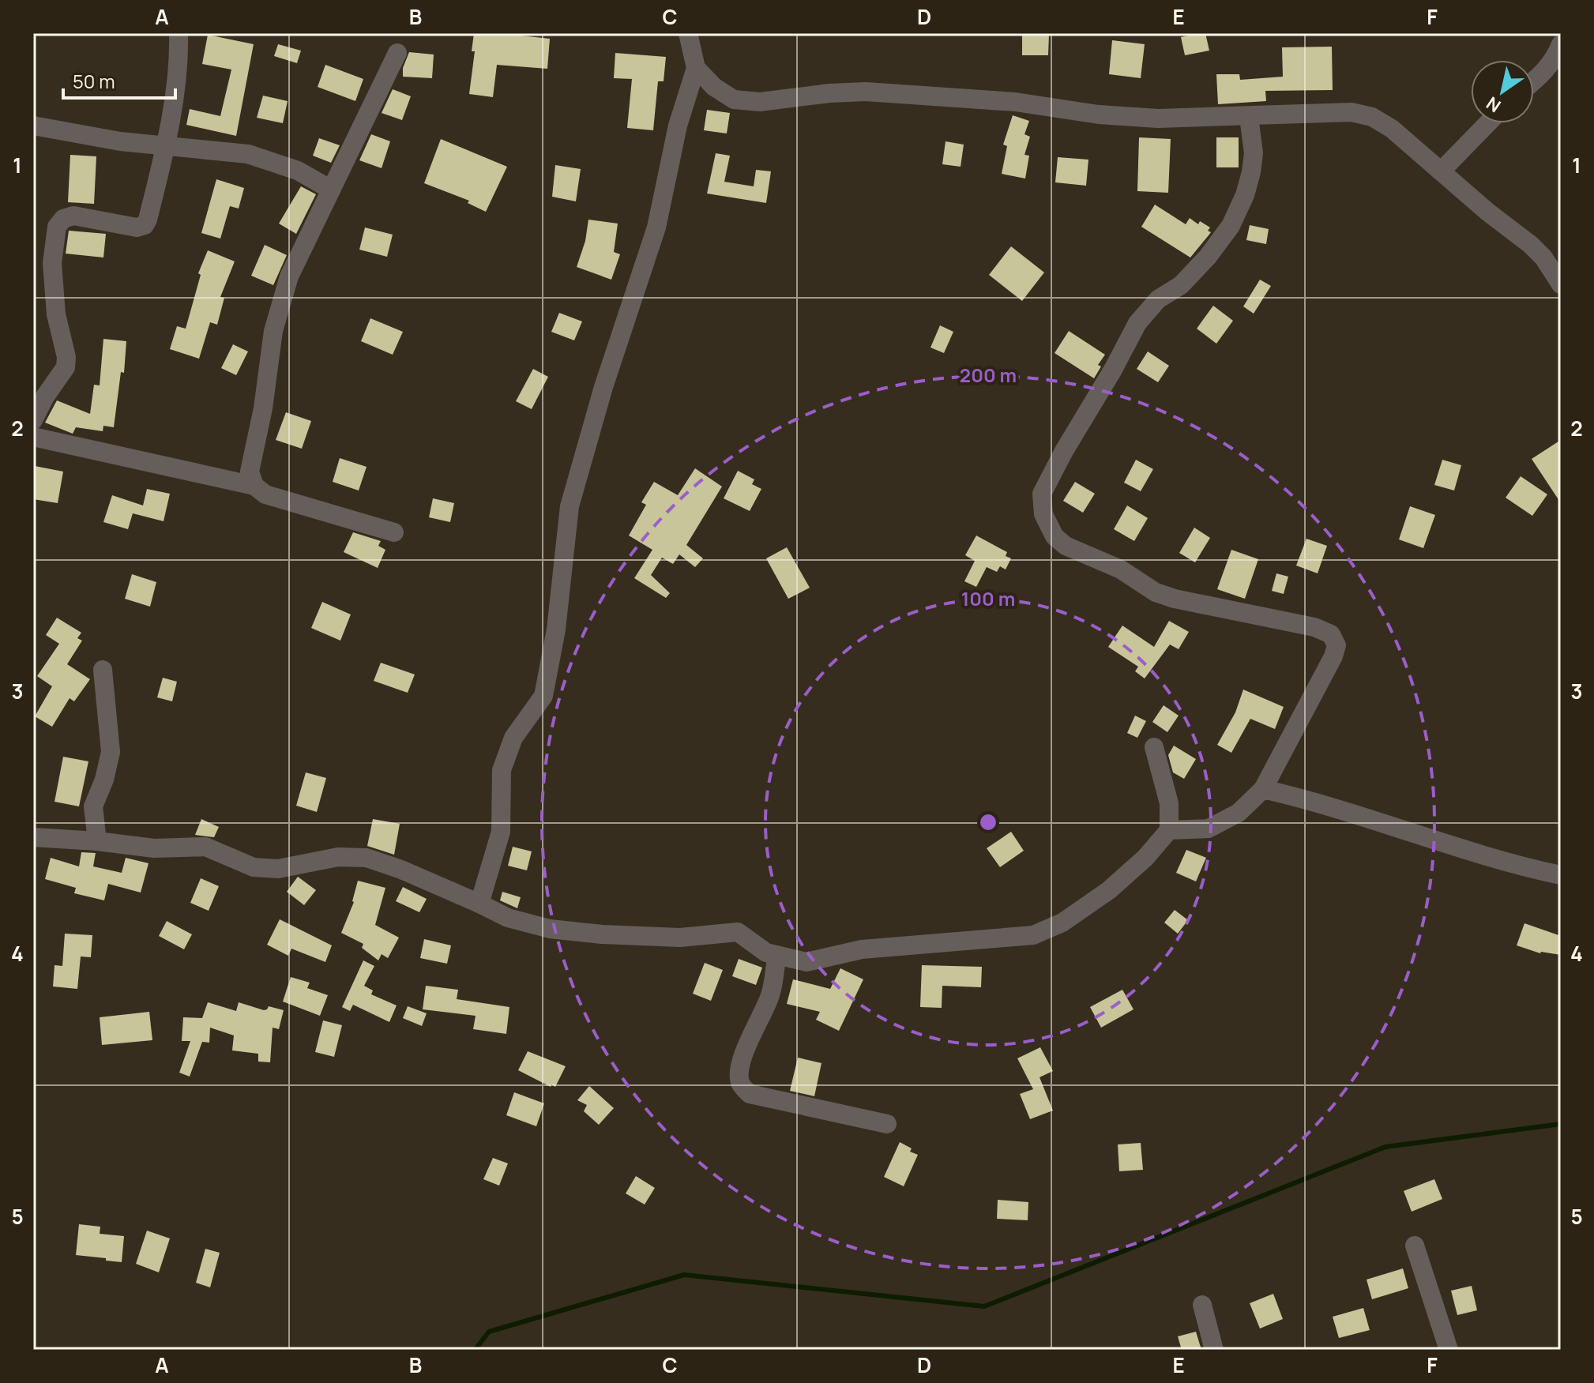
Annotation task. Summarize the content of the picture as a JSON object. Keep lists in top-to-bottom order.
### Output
{
  "scale_bar": "50 m",
  "north": "bottom left",
  "grid": {
    "columns": [
      "A",
      "B",
      "C",
      "D",
      "E",
      "F"
    ],
    "rows": [
      "1",
      "2",
      "3",
      "4",
      "5"
    ]
  },
  "rings": ["200 m", "100 m"]
}
